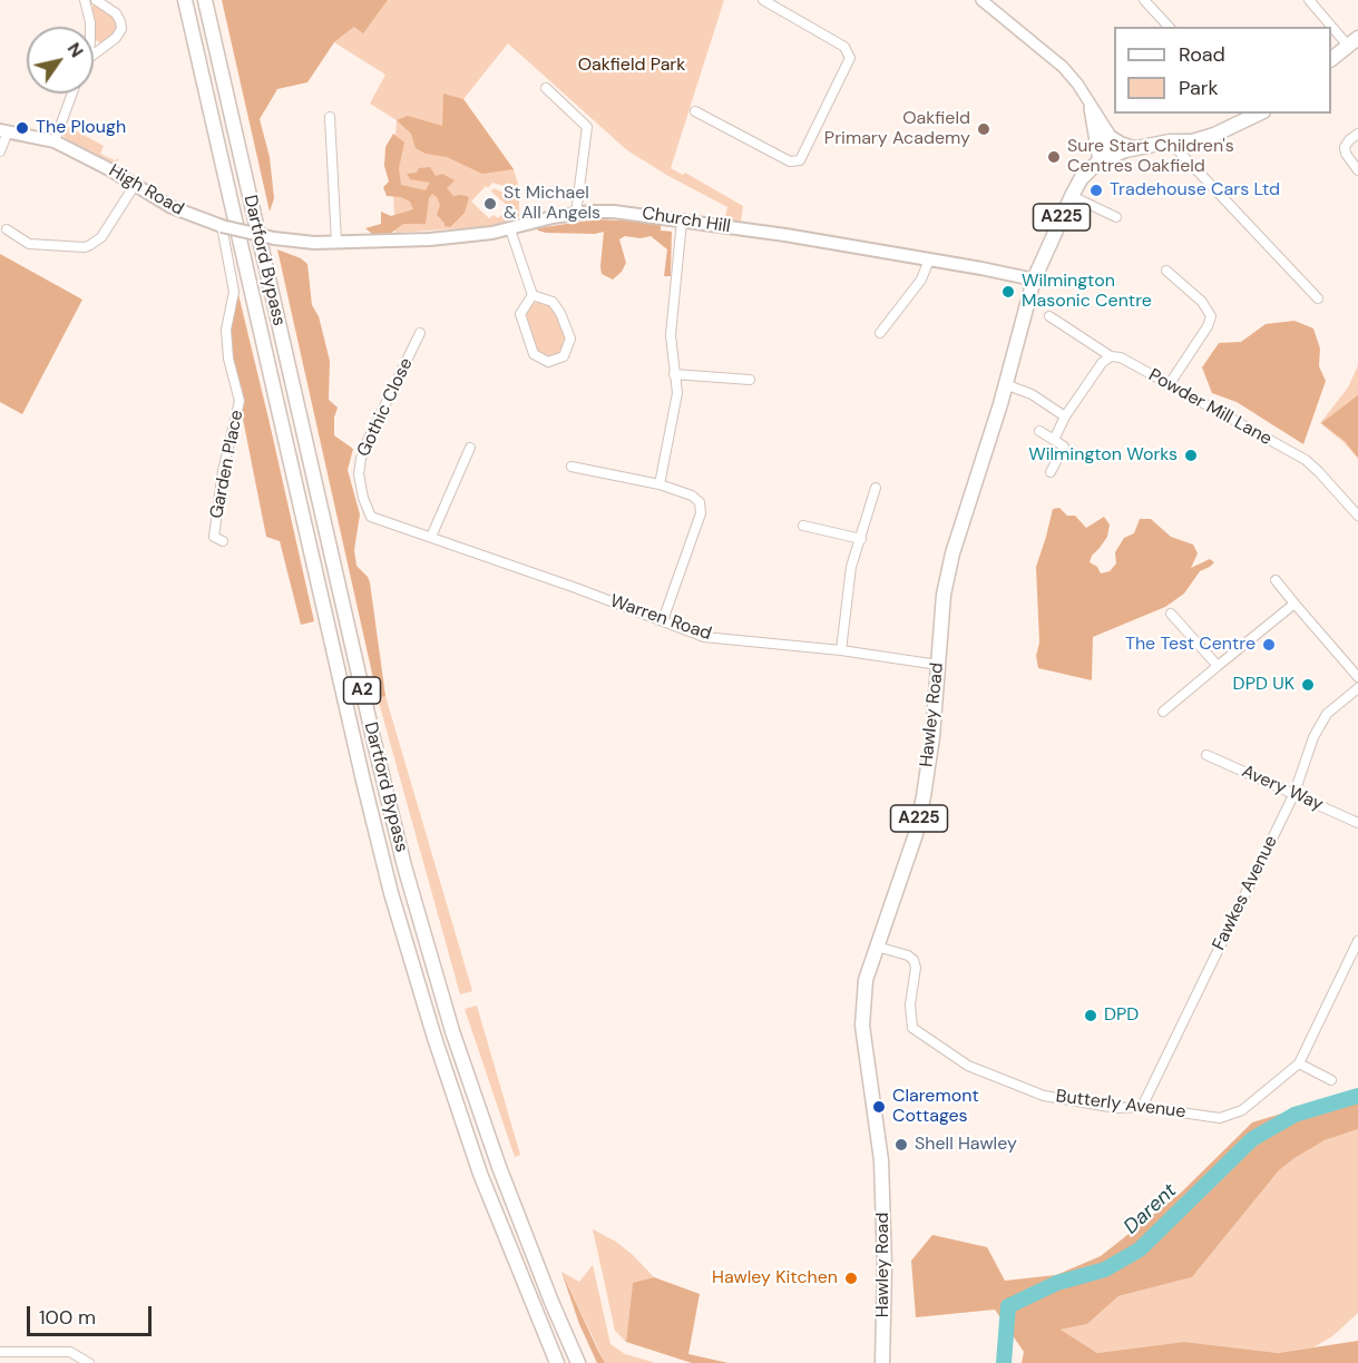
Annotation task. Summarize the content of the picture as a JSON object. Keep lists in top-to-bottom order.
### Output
{
  "streets": {
    "main road": [
      "High Road",
      "A225",
      "Church Hill",
      "Dartford Bypass",
      "A2",
      "Hawley Road"
    ],
    "street": [
      "Gothic Close",
      "Powder Mill Lane",
      "Garden Place",
      "Warren Road",
      "Avery Way",
      "Fawkes Avenue",
      "Butterly Avenue"
    ]
  },
  "crossings": [
    ["High Road", "Church Hill"],
    ["High Road", "Garden Place"],
    ["Church Hill", "Hawley Road"],
    ["Gothic Close", "Warren Road"],
    ["Warren Road", "Hawley Road"],
    ["Hawley Road", "Butterly Avenue"],
    ["Avery Way", "Fawkes Avenue"],
    ["Fawkes Avenue", "Butterly Avenue"]
  ],
  "water": ["Darent"],
  "parks": ["Oakfield Park"],
  "places": [
    "The Plough",
    "Oakfield Primary Academy",
    "Sure Start Children's Centres Oakfield",
    "Tradehouse Cars Ltd",
    "St Michael & All Angels",
    "Wilmington Masonic Centre",
    "Wilmington Works",
    "The Test Centre",
    "DPD UK",
    "DPD",
    "Claremont Cottages",
    "Shell Hawley",
    "Hawley Kitchen"
  ],
  "legend": ["Road", "Park"],
  "scale_bar": "100 m",
  "north": "top right"
}
